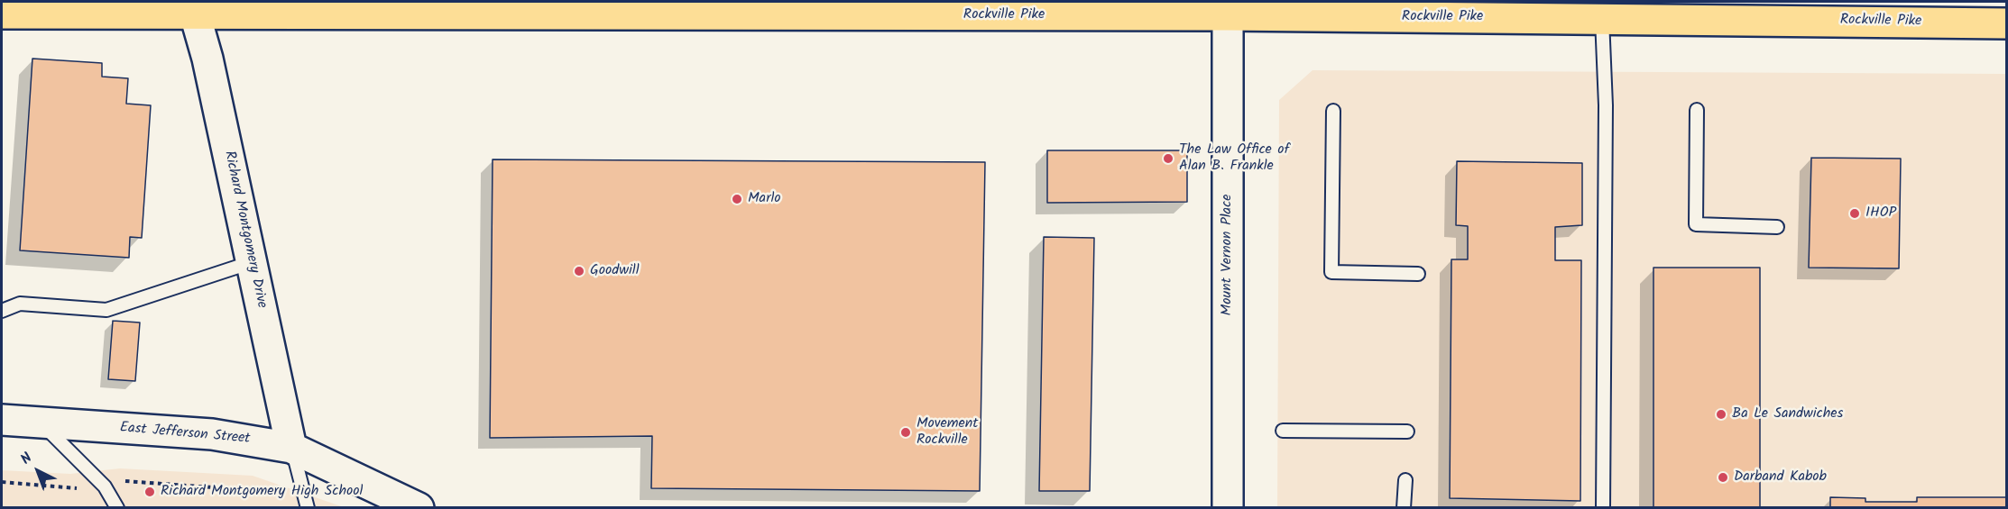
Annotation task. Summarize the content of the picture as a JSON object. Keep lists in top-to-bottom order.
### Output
{
  "streets": {
    "main road": ["Rockville Pike"],
    "street": ["Richard Montgomery Drive", "Mount Vernon Place", "East Jefferson Street"]
  },
  "crossings": [
    ["Rockville Pike", "Richard Montgomery Drive"],
    ["Rockville Pike", "Mount Vernon Place"],
    ["Richard Montgomery Drive", "East Jefferson Street"]
  ],
  "places": [
    "The Law Office of Alan B. Frankle",
    "Marlo",
    "IHOP",
    "Goodwill",
    "Ba Le Sandwiches",
    "Movement Rockville",
    "Darband Kabob",
    "Richard Montgomery High School"
  ],
  "north": "top left"
}
